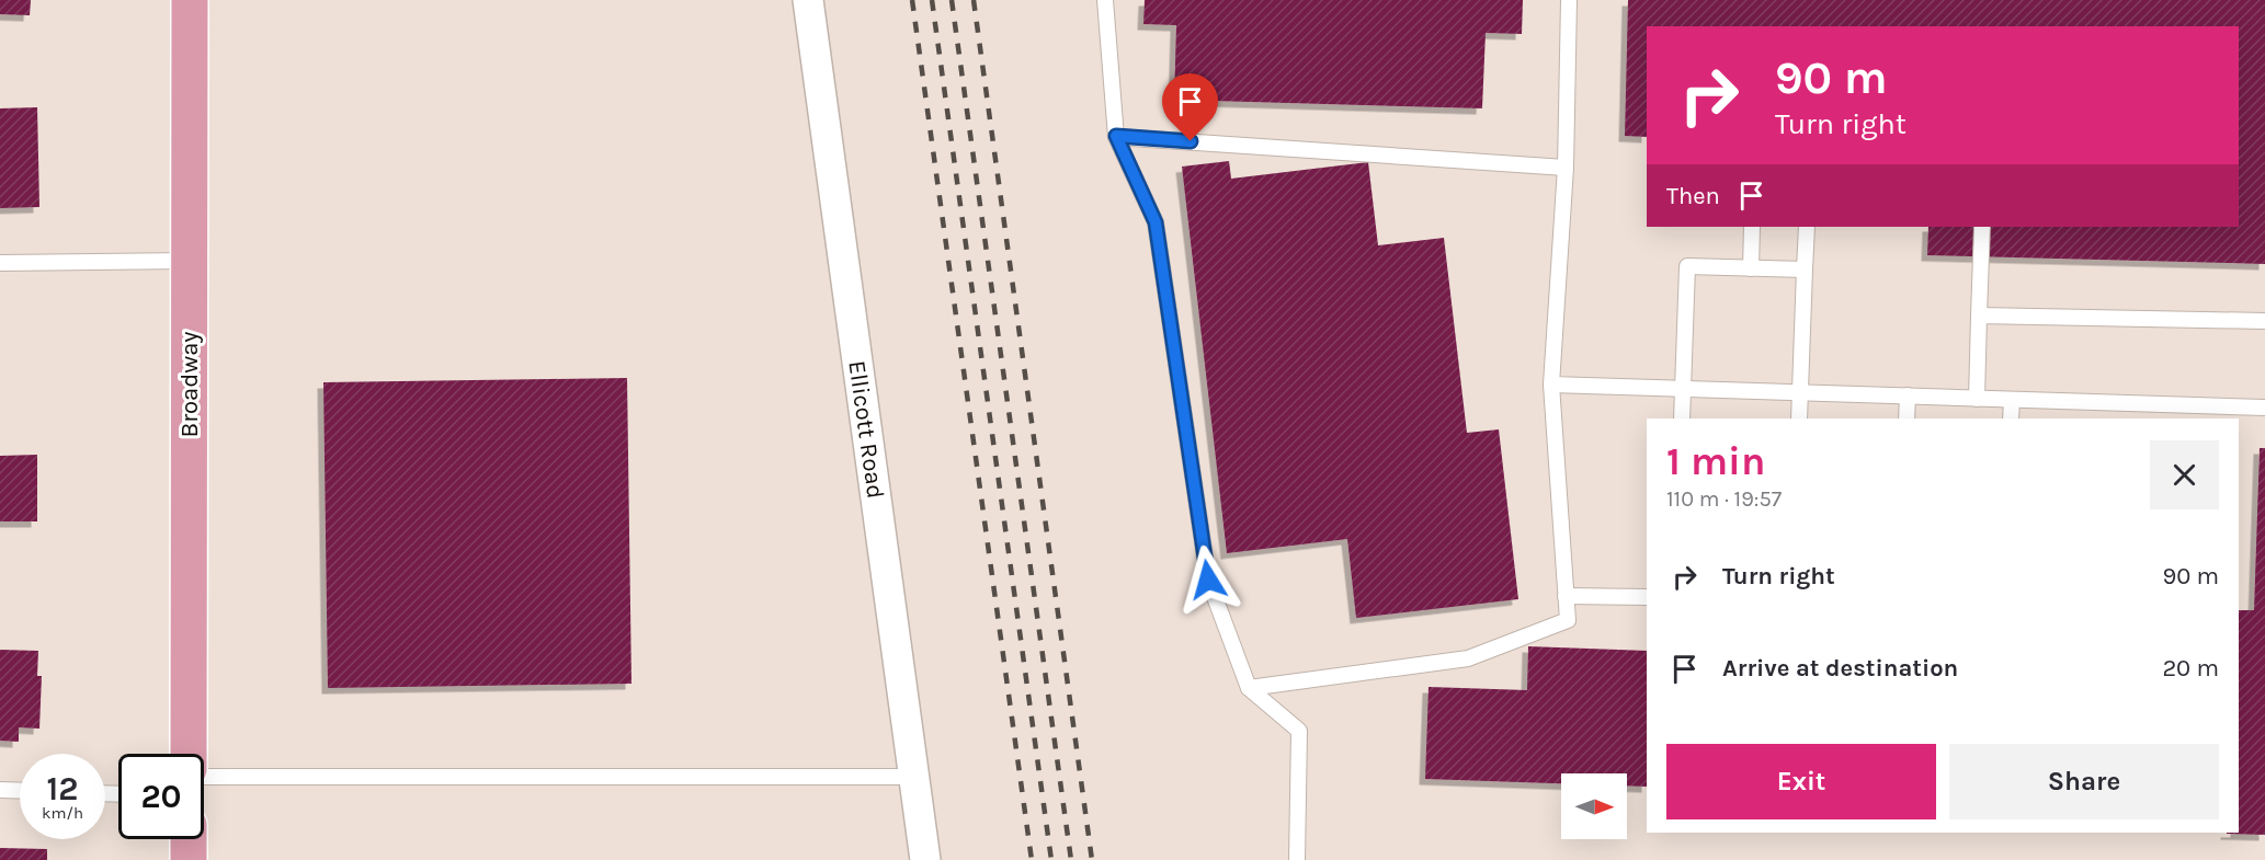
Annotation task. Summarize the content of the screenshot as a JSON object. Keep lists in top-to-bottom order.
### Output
{
  "streets": {
    "highway": ["Broadway"],
    "street": ["Ellicott Road"]
  },
  "north": "right",
  "page": {
    "turn": ["90 m", "Turn right"],
    "then": "Then",
    "heading": ["1 min", "110 m · 19:57"],
    "list": [
      {
        "name": "Turn right",
        "value": "90 m"
      },
      {
        "name": "Arrive at destination",
        "value": "20 m"
      }
    ],
    "buttons": ["Exit", "Share"],
    "speed": "12 km/h",
    "limit": "20"
  }
}
